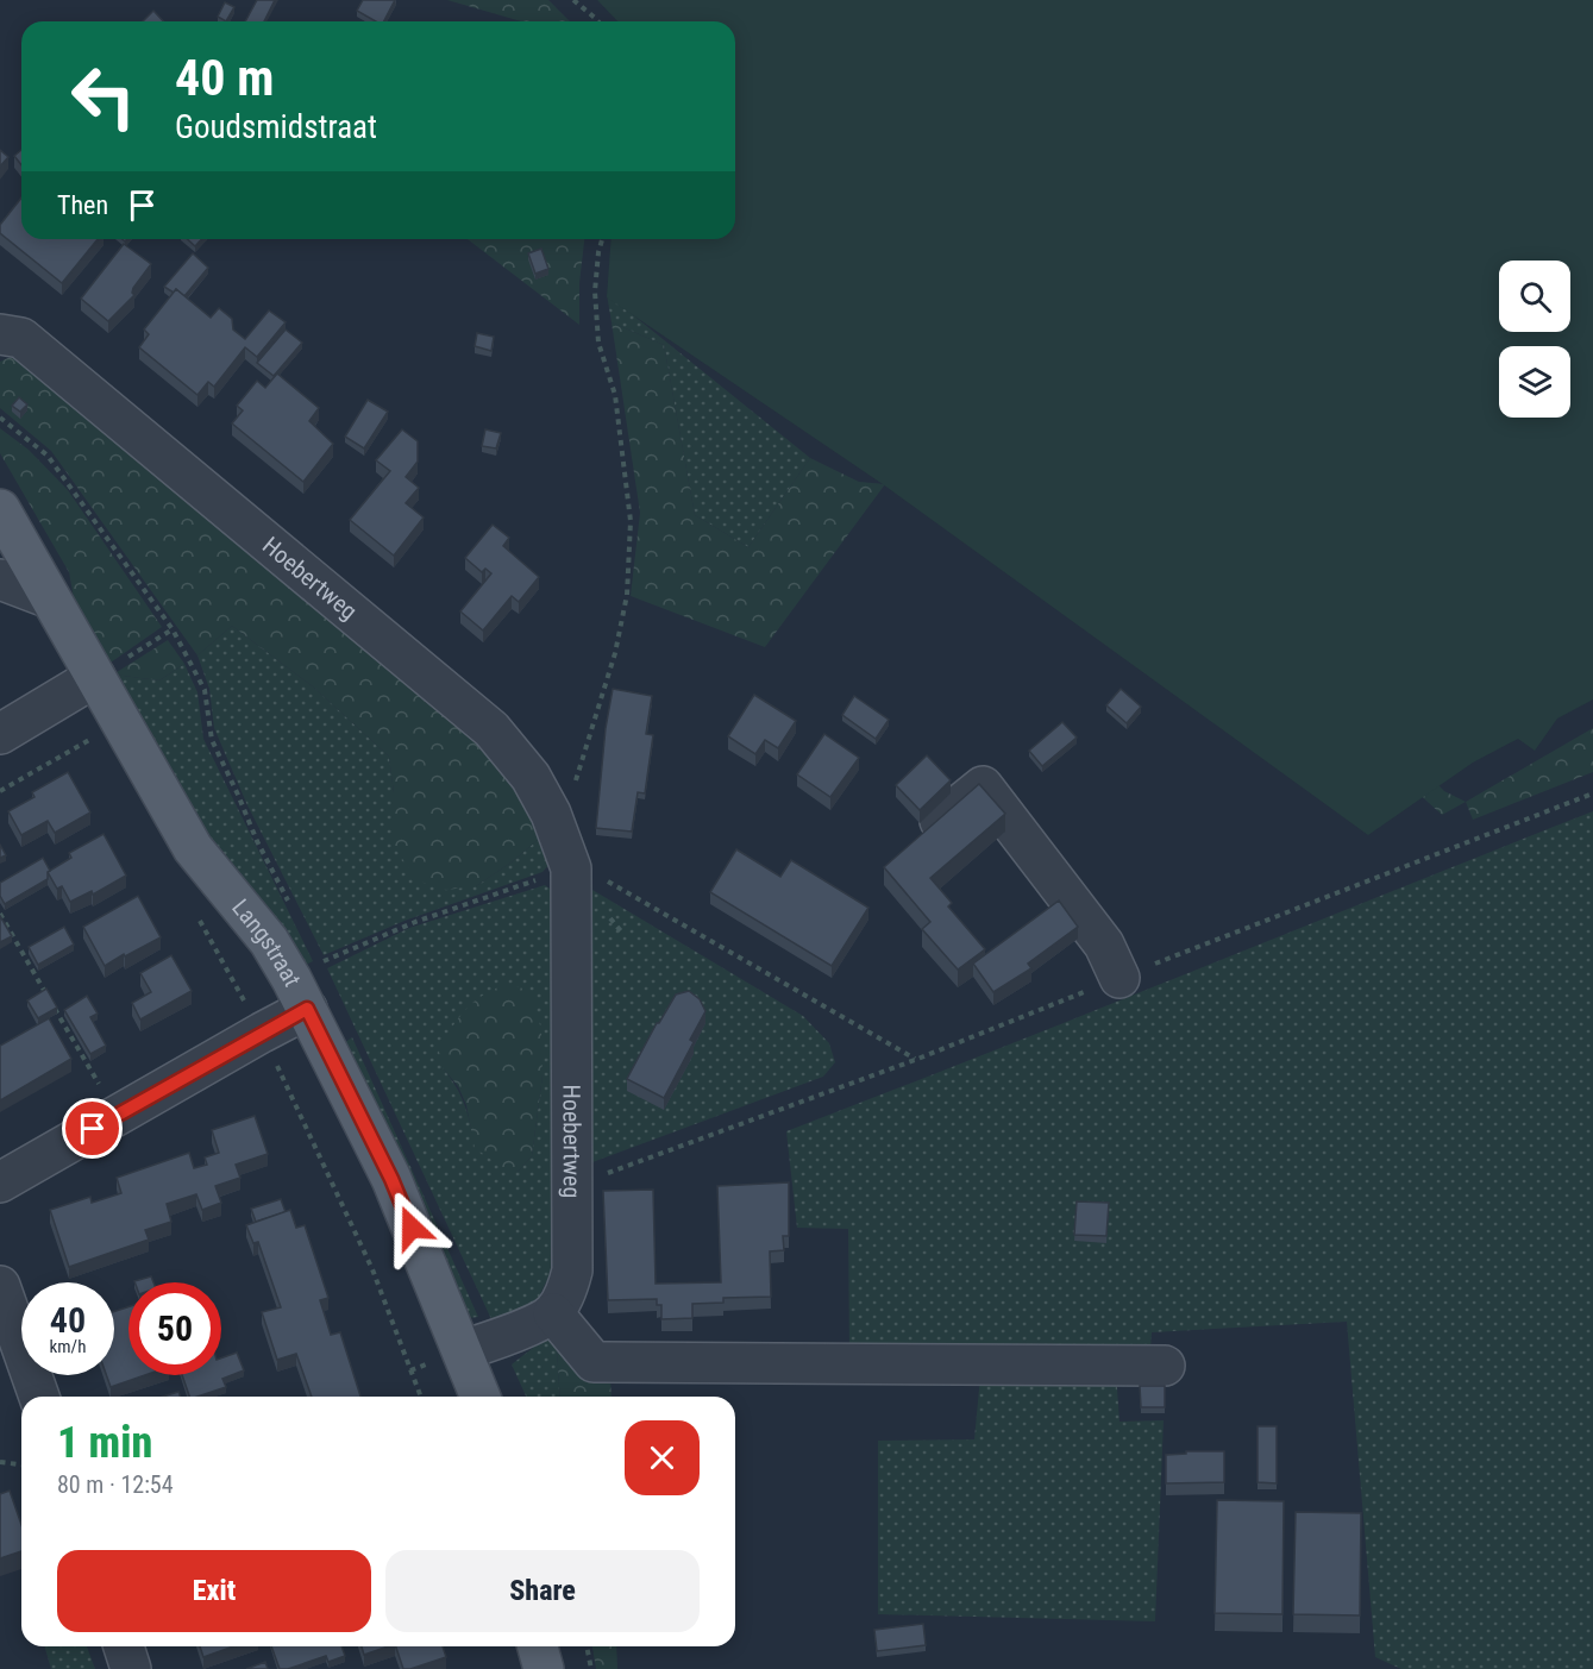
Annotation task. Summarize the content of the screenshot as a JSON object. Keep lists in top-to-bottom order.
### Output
{
  "streets": {
    "main road": ["Langstraat"],
    "street": ["Hoebertweg"]
  },
  "page": {
    "turn": ["40 m", "Goudsmidstraat"],
    "then": "Then",
    "speed": "40 km/h",
    "limit": "50",
    "heading": ["1 min", "80 m · 12:54"],
    "buttons": ["Exit", "Share"]
  }
}
